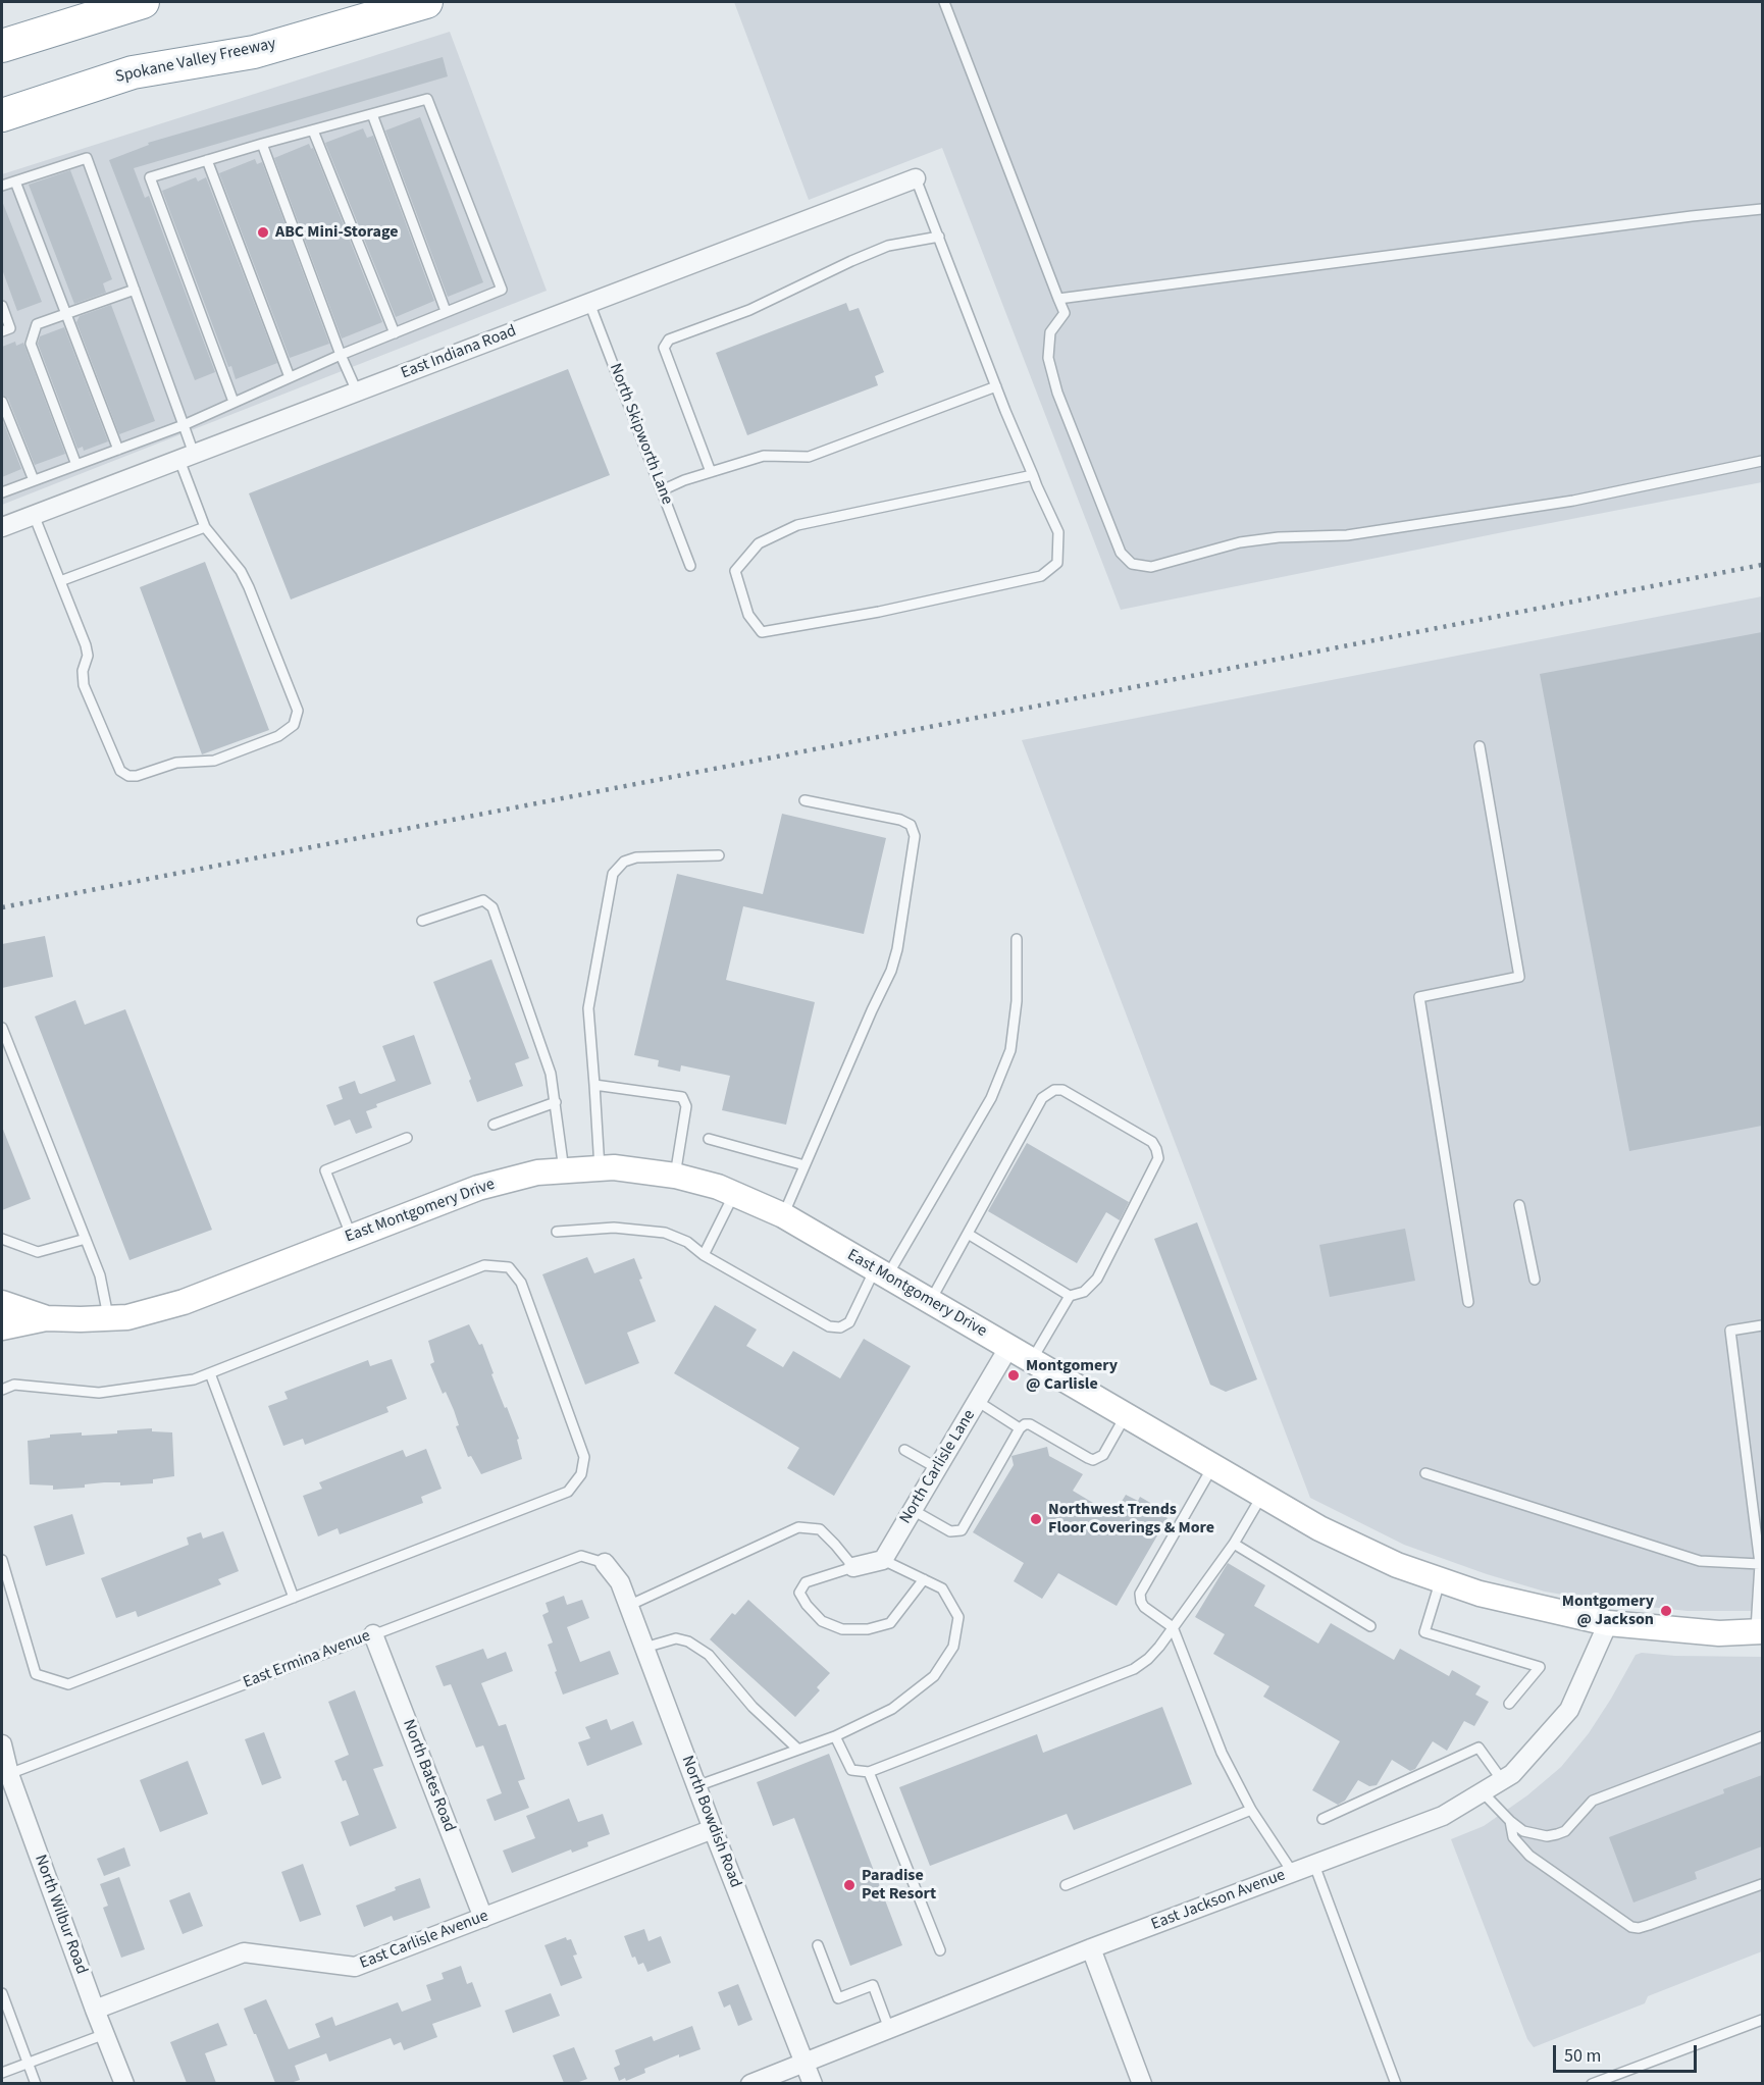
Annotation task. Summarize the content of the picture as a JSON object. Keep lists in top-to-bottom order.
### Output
{
  "streets": {
    "highway": ["Spokane Valley Freeway"],
    "main road": ["East Montgomery Drive"],
    "street": [
      "East Indiana Road",
      "North Carlisle Lane",
      "North Bates Road",
      "North Bowdish Road",
      "East Jackson Avenue",
      "North Wilbur Road",
      "East Carlisle Avenue"
    ],
    "lane": ["North Skipworth Lane", "East Ermina Avenue"]
  },
  "crossings": [
    ["East Indiana Road", "North Skipworth Lane"],
    ["East Montgomery Drive", "North Carlisle Lane"],
    ["East Montgomery Drive", "East Jackson Avenue"],
    ["East Ermina Avenue", "North Bates Road"],
    ["East Ermina Avenue", "North Bowdish Road"],
    ["East Ermina Avenue", "North Wilbur Road"],
    ["North Bates Road", "East Carlisle Avenue"],
    ["North Bowdish Road", "East Jackson Avenue"],
    ["North Bowdish Road", "East Carlisle Avenue"],
    ["North Wilbur Road", "East Carlisle Avenue"]
  ],
  "places": [
    "ABC Mini-Storage",
    "Montgomery @ Carlisle",
    "Northwest Trends Floor Coverings & More",
    "Montgomery @ Jackson",
    "Paradise Pet Resort"
  ],
  "scale_bar": "50 m"
}
